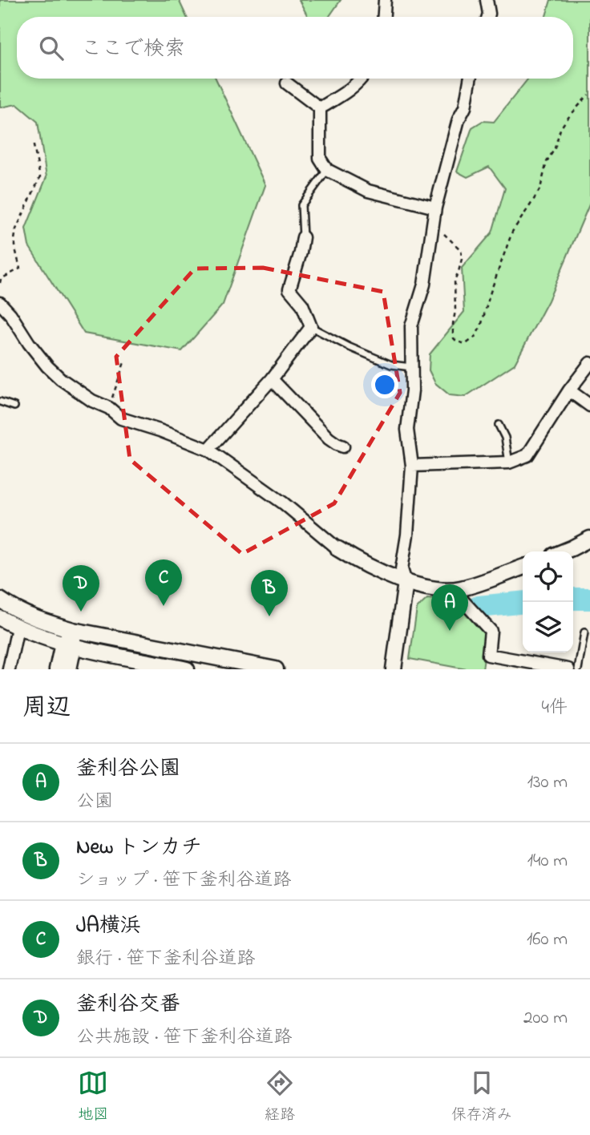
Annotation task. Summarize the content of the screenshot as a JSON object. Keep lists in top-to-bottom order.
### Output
{
  "page": {
    "search": "ここで検索",
    "pins": [
      "C",
      "D",
      "B",
      "A"
    ],
    "heading": ["周辺", "4件"],
    "list": [
      {
        "mark": "A",
        "name": "釜利谷公園",
        "note": "公園",
        "value": "130 m"
      },
      {
        "mark": "B",
        "name": "New トンカチ",
        "note": "ショップ · 笹下釜利谷道路",
        "value": "140 m"
      },
      {
        "mark": "C",
        "name": "JA横浜",
        "note": "銀行 · 笹下釜利谷道路",
        "value": "160 m"
      },
      {
        "mark": "D",
        "name": "釜利谷交番",
        "note": "公共施設 · 笹下釜利谷道路",
        "value": "200 m"
      }
    ],
    "nav": ["地図", "経路", "保存済み"]
  }
}
